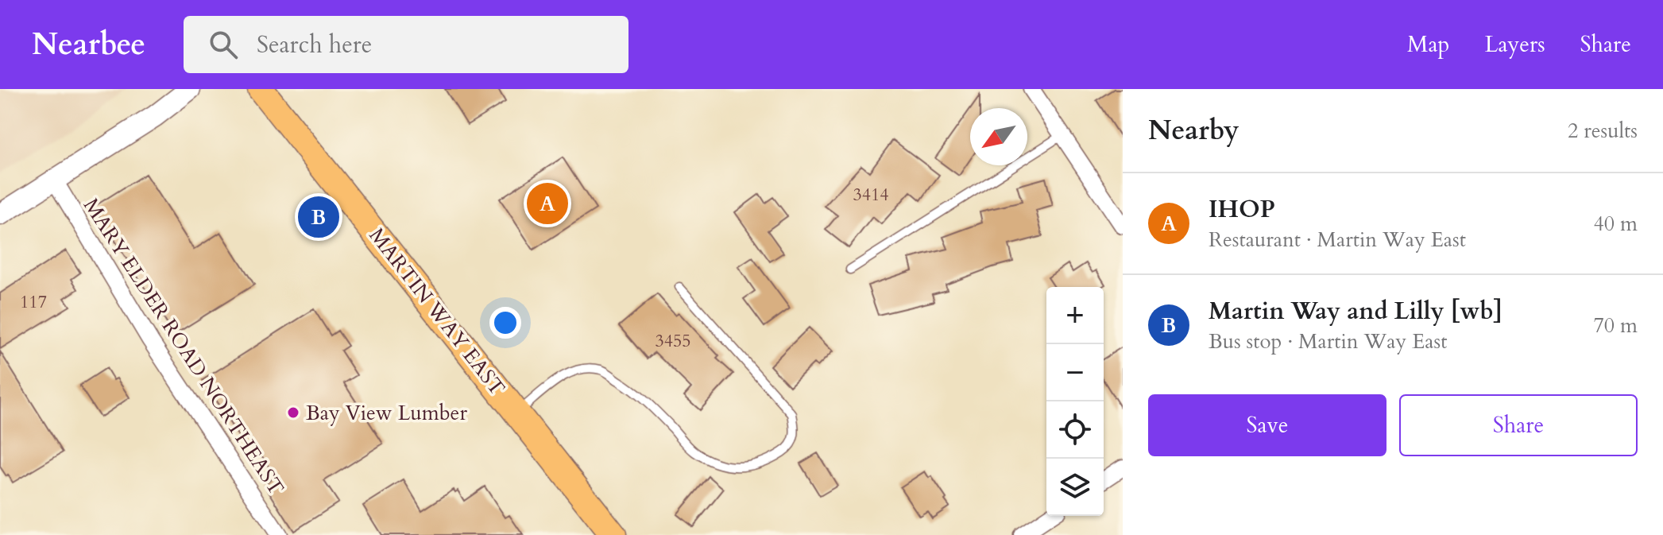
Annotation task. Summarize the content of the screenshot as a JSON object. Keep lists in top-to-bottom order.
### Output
{
  "streets": {
    "main road": ["MARTIN WAY EAST"],
    "street": ["MARY ELDER ROAD NORTHEAST"]
  },
  "places": ["Bay View Lumber"],
  "house_numbers": ["3414", "117", "3455"],
  "north": "bottom left",
  "page": {
    "header": "Nearbee",
    "search": "Search here",
    "nav": ["Map", "Layers", "Share"],
    "heading": ["Nearby", "2 results"],
    "list": [
      {
        "mark": "A",
        "name": "IHOP",
        "note": "Restaurant · Martin Way East",
        "value": "40 m"
      },
      {
        "mark": "B",
        "name": "Martin Way and Lilly [wb]",
        "note": "Bus stop · Martin Way East",
        "value": "70 m"
      }
    ],
    "pins": ["A", "B"],
    "map_buttons": ["+", "−"],
    "buttons": ["Save", "Share"]
  }
}
